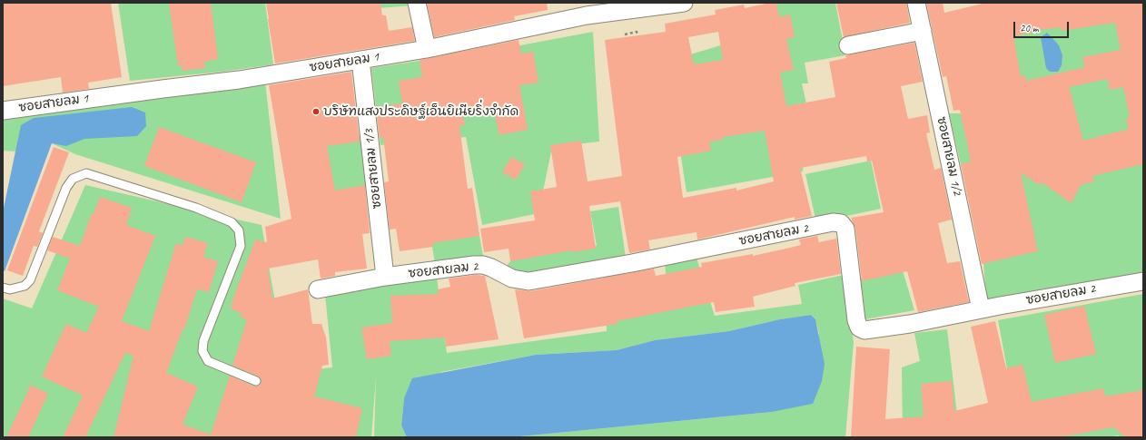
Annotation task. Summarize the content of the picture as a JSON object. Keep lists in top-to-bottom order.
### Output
{
  "streets": {
    "street": [
      "ซอยสายลม 1",
      "ซอยสายลม 1/2",
      "ซอยสายลม 1/3",
      "ซอยสายลม 2"
    ]
  },
  "crossings": [
    ["ซอยสายลม 1", "ซอยสายลม 1/3"],
    ["ซอยสายลม 1/2", "ซอยสายลม 2"],
    ["ซอยสายลม 1/3", "ซอยสายลม 2"]
  ],
  "places": ["บริษัทแสงประดิษฐ์เอ็นยิเนียริ่งจำกัด"],
  "scale_bar": "20 m"
}
